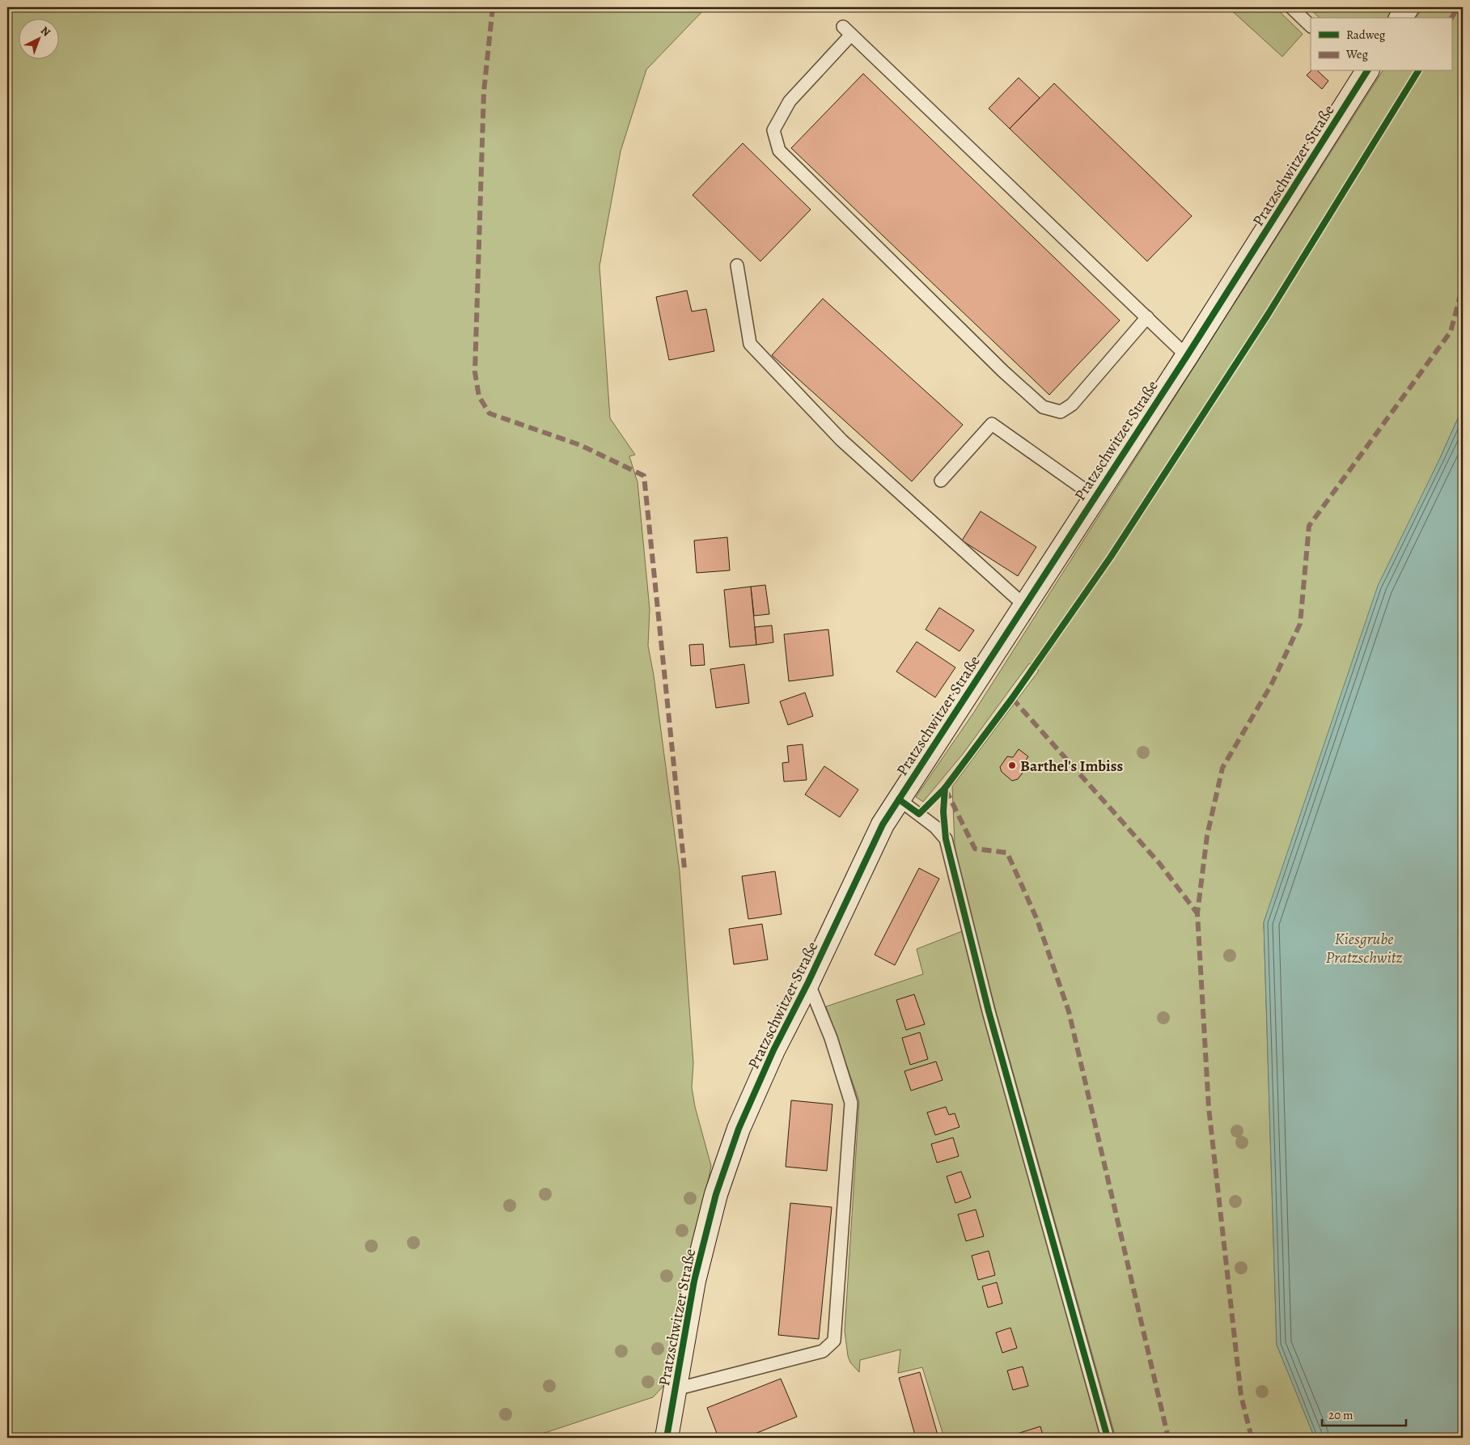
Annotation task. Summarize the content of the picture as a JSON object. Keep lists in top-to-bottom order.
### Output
{
  "streets": {
    "street": ["Pratzschwitzer Straße"]
  },
  "water": ["Kiesgrube Pratzschwitz"],
  "places": ["Barthel's Imbiss"],
  "legend": ["Radweg", "Weg"],
  "scale_bar": "20 m",
  "north": "top right"
}
